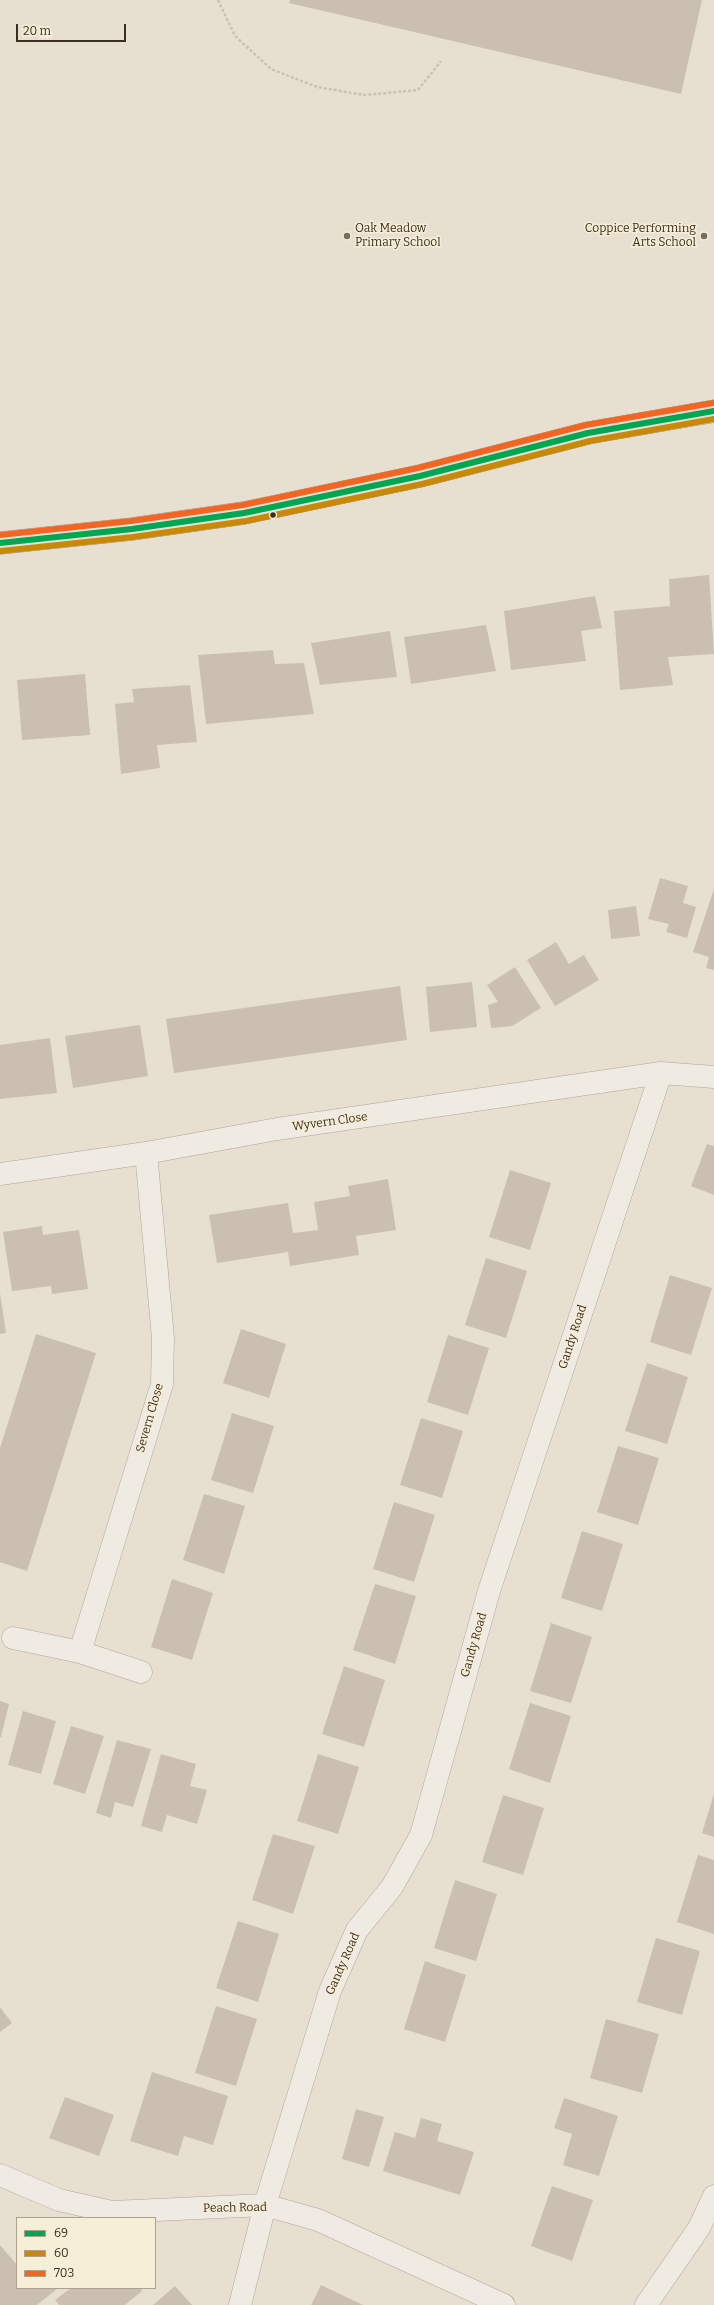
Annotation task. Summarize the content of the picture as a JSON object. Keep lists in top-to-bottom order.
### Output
{
  "streets": {
    "street": [
      "Wyvern Close",
      "Gandy Road",
      "Severn Close",
      "Peach Road"
    ]
  },
  "crossings": [
    ["Wyvern Close", "Gandy Road"],
    ["Wyvern Close", "Severn Close"],
    ["Gandy Road", "Peach Road"]
  ],
  "places": ["Oak Meadow Primary School", "Coppice Performing Arts School"],
  "lines": ["transit line 703", "transit line 69", "transit line 60"],
  "legend": ["69", "60", "703"],
  "scale_bar": "20 m"
}
